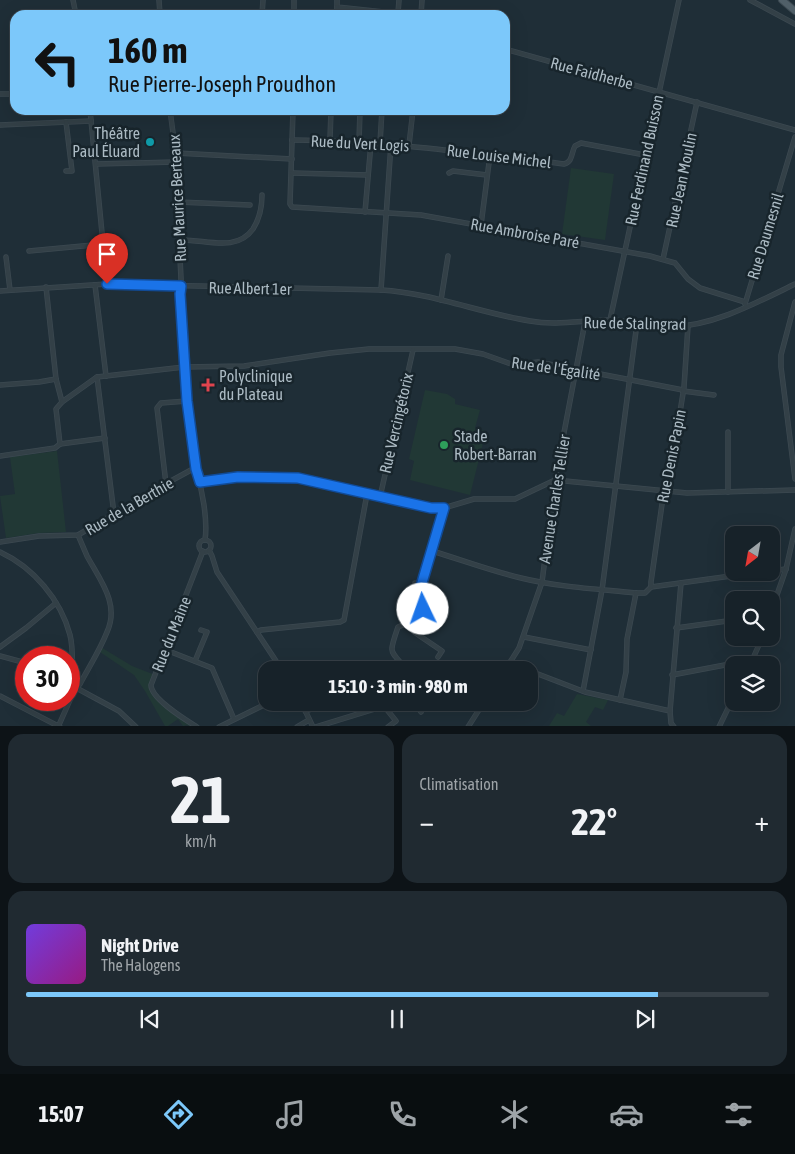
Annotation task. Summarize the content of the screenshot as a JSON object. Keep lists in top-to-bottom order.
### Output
{
  "streets": {
    "street": [
      "Rue Faidherbe",
      "Rue du Vert Logis",
      "Rue Louise Michel",
      "Rue Ferdinand Buisson",
      "Rue Jean Moulin",
      "Rue Maurice Berteaux",
      "Rue Ambroise Paré",
      "Rue Daumesnil",
      "Rue Albert 1er",
      "Rue de Stalingrad",
      "Rue de l'Égalité",
      "Rue Vercingétorix",
      "Rue Denis Papin",
      "Avenue Charles Tellier",
      "Rue de la Berthie",
      "Rue du Maine"
    ]
  },
  "crossings": [
    ["Rue Faidherbe", "Rue Ferdinand Buisson"],
    ["Rue Faidherbe", "Rue Jean Moulin"],
    ["Rue du Vert Logis", "Rue Louise Michel"],
    ["Rue Louise Michel", "Rue Ferdinand Buisson"],
    ["Rue Ferdinand Buisson", "Rue Ambroise Paré"],
    ["Rue Ferdinand Buisson", "Rue de Stalingrad"],
    ["Rue Jean Moulin", "Rue Ambroise Paré"],
    ["Rue Maurice Berteaux", "Rue Albert 1er"],
    ["Rue Maurice Berteaux", "Rue de l'Égalité"],
    ["Rue Maurice Berteaux", "Rue de la Berthie"],
    ["Rue Maurice Berteaux", "Rue du Maine"],
    ["Rue Ambroise Paré", "Rue Daumesnil"],
    ["Rue Ambroise Paré", "Rue de Stalingrad"],
    ["Rue Daumesnil", "Rue de Stalingrad"],
    ["Rue Albert 1er", "Rue de Stalingrad"],
    ["Rue de Stalingrad", "Rue Denis Papin"],
    ["Rue de Stalingrad", "Avenue Charles Tellier"],
    ["Rue de l'Égalité", "Rue Vercingétorix"],
    ["Rue de l'Égalité", "Rue Denis Papin"],
    ["Rue de l'Égalité", "Avenue Charles Tellier"]
  ],
  "places": {
    "other": ["Théâtre Paul Éluard", "Stade Robert-Barran"],
    "health": ["Polyclinique du Plateau"]
  },
  "north": "bottom left",
  "page": {
    "turn": ["160 m", "Rue Pierre-Joseph Proudhon"],
    "limit": "30",
    "trip": "15:10 · 3 min · 980 m",
    "tile": [
      ["21", "km/h"],
      "Climatisation"
    ],
    "heat": ["−", "22°", "+"],
    "song": ["Night Drive", "The Halogens"],
    "tabs": "15:07"
  }
}
